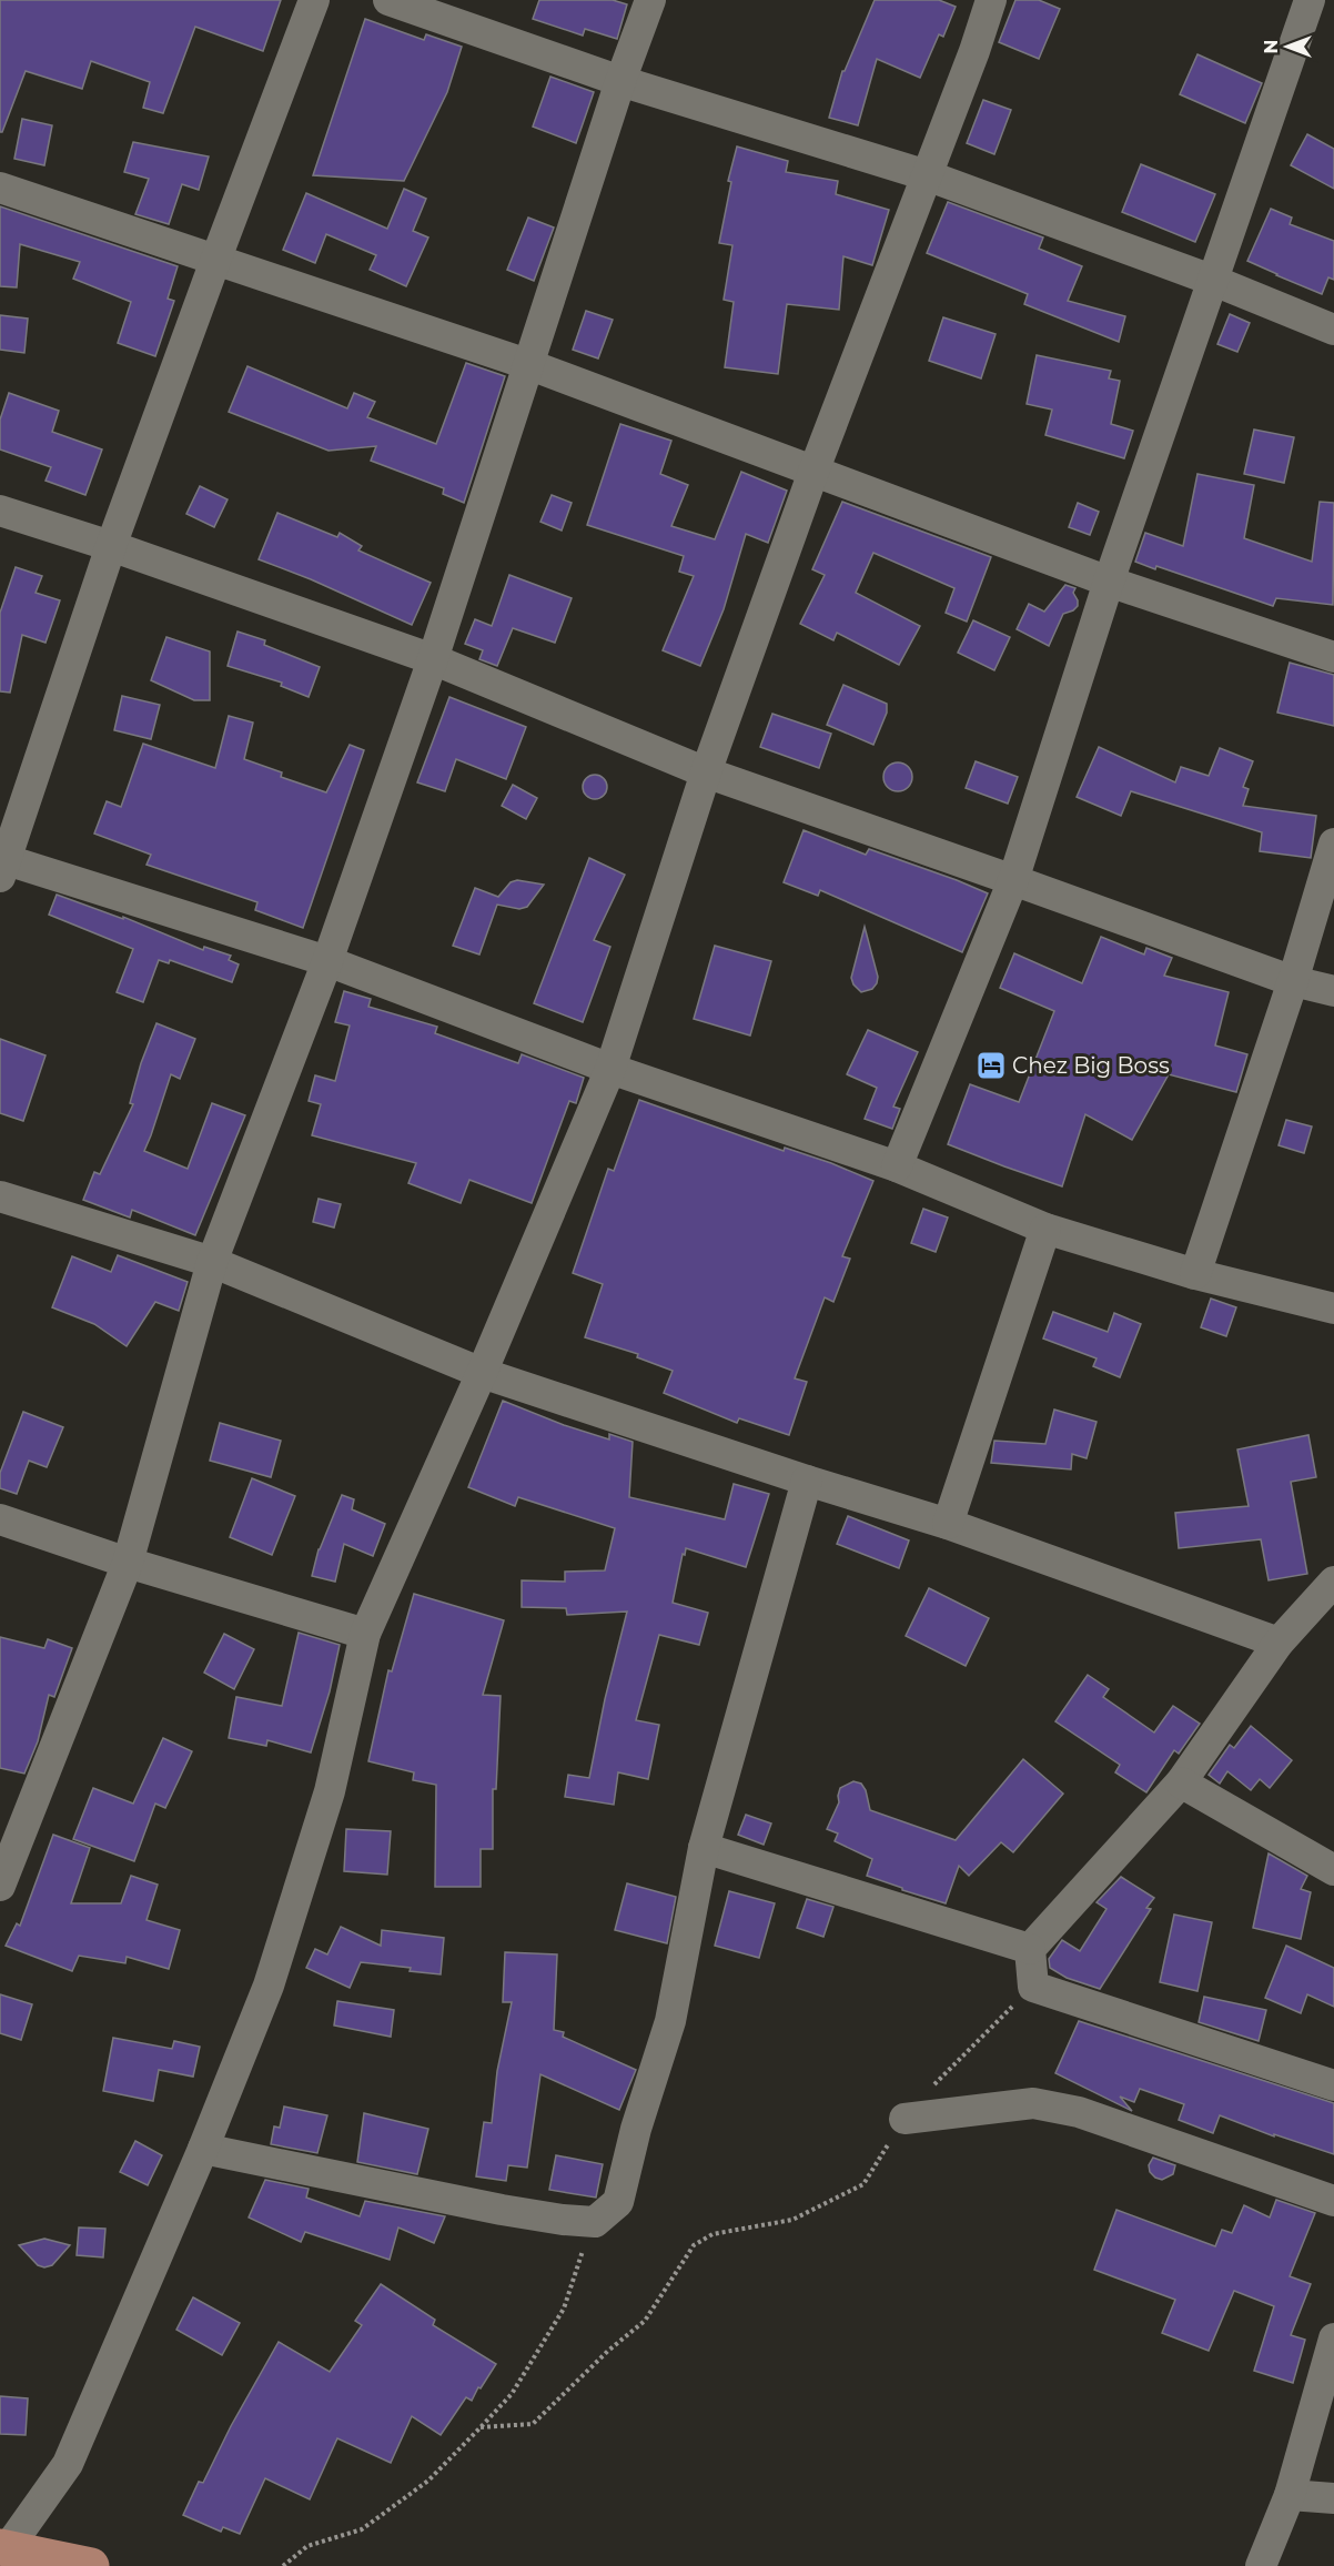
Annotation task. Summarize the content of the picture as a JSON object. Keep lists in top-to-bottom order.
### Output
{
  "places": {
    "hotel": ["Chez Big Boss"]
  },
  "north": "left"
}
